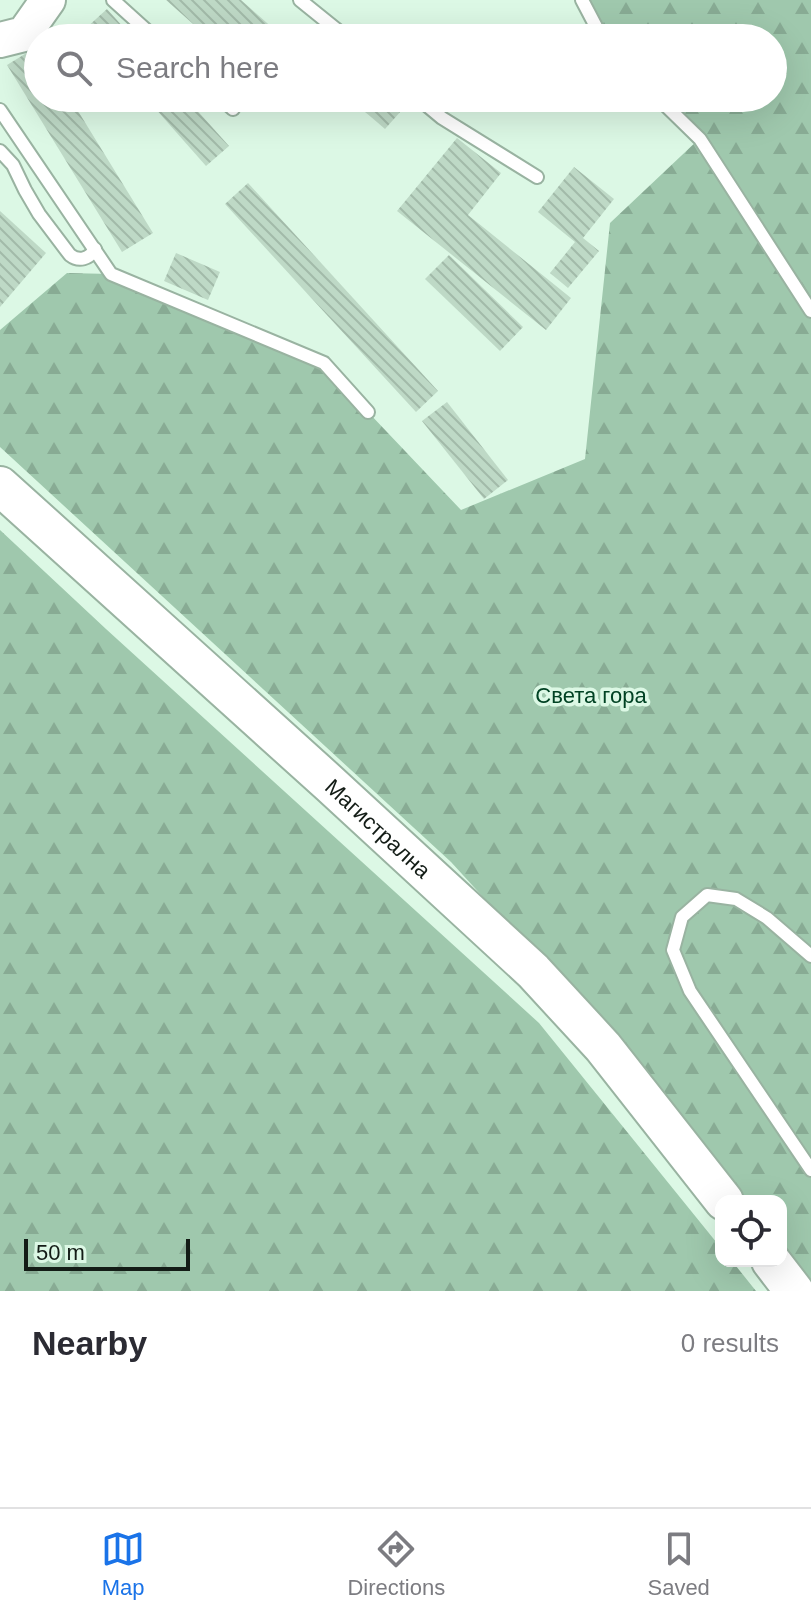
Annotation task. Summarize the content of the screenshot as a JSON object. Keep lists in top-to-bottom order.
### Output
{
  "streets": {
    "main road": ["Магистрална"]
  },
  "parks": ["Света гора"],
  "scale_bar": "50 m",
  "page": {
    "search": "Search here",
    "scale": "50 m",
    "heading": ["Nearby", "0 results"],
    "nav": ["Map", "Directions", "Saved"]
  }
}
